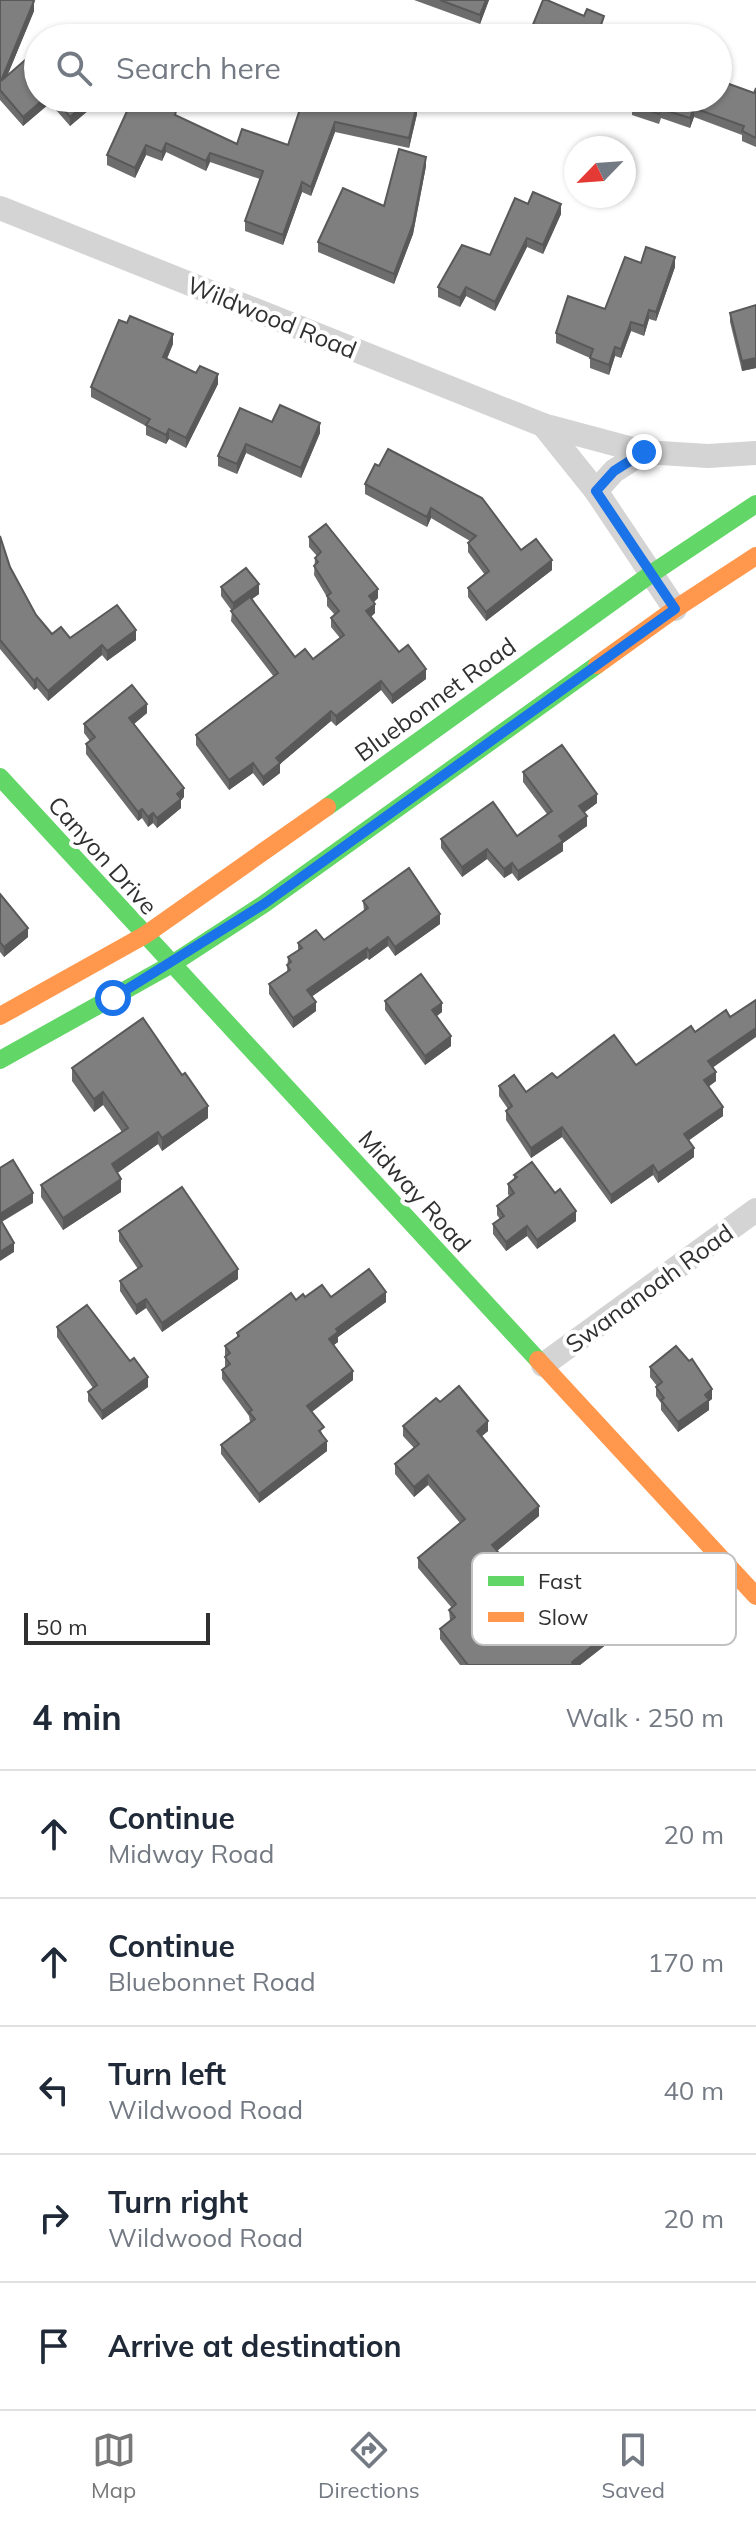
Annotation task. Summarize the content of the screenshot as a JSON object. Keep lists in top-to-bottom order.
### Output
{
  "streets": {
    "main road": ["Bluebonnet Road", "Canyon Drive", "Midway Road"],
    "street": ["Wildwood Road", "Swananoah Road"]
  },
  "crossings": [
    ["Wildwood Road", "Bluebonnet Road"],
    ["Bluebonnet Road", "Canyon Drive"],
    ["Canyon Drive", "Midway Road"],
    ["Midway Road", "Swananoah Road"]
  ],
  "legend": ["Fast", "Slow"],
  "scale_bar": "50 m",
  "north": "bottom left",
  "page": {
    "search": "Search here",
    "scale": "50 m",
    "heading": ["4 min", "Walk · 250 m"],
    "list": [
      ["Continue", "Midway Road", "20 m"],
      ["Continue", "Bluebonnet Road", "170 m"],
      ["Turn left", "Wildwood Road", "40 m"],
      ["Turn right", "Wildwood Road", "20 m"],
      "Arrive at destination"
    ],
    "nav": ["Map", "Directions", "Saved"]
  }
}
